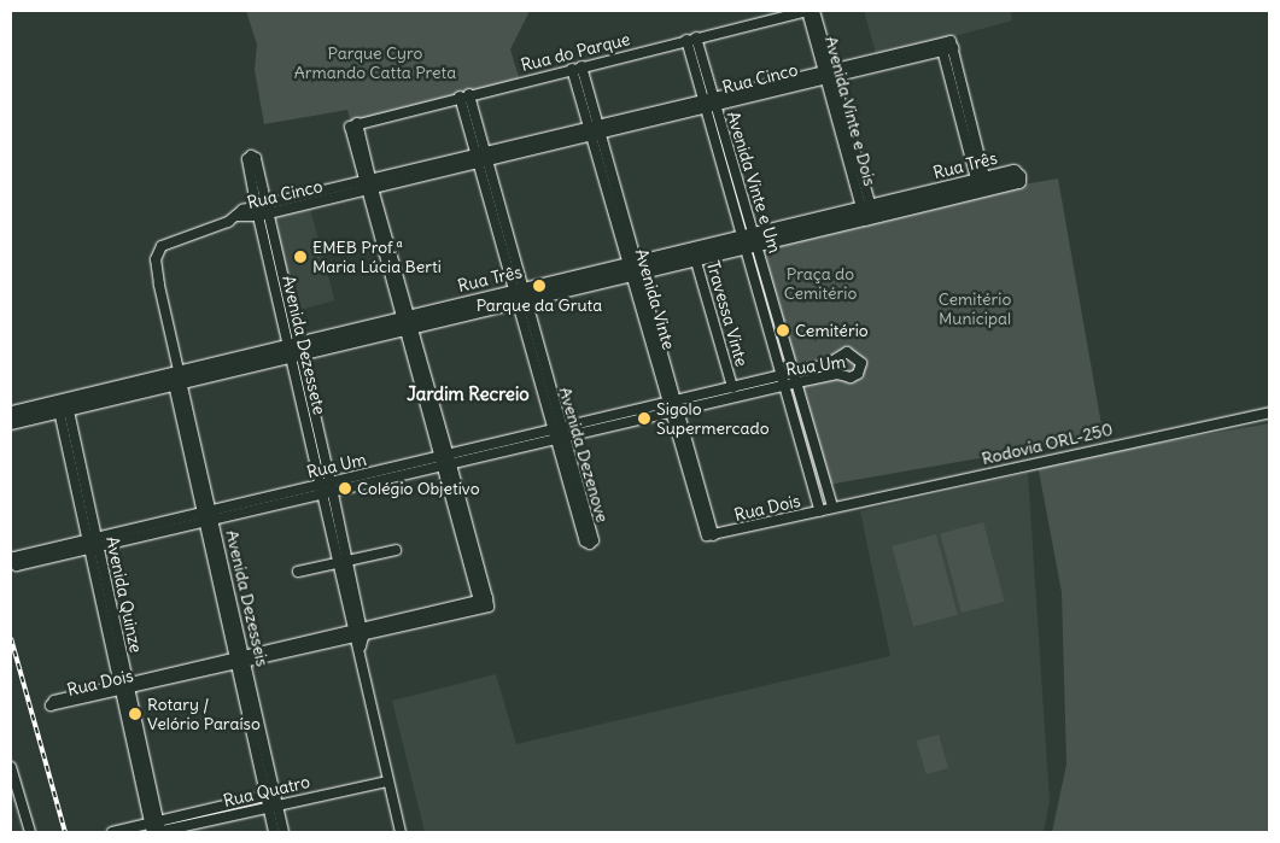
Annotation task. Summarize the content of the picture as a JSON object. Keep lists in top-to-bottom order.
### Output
{
  "streets": {
    "street": [
      "Rua do Parque",
      "Rua Cinco",
      "Avenida Vinte e Dois",
      "Rua Três",
      "Avenida Vinte e Um",
      "Avenida Vinte",
      "Travessa Vinte",
      "Avenida Dezessete",
      "Rua Um",
      "Rodovia ORL-250",
      "Avenida Dezenove",
      "Rua Dois",
      "Avenida Quinze",
      "Avenida Dezesseis",
      "Rua Quatro"
    ]
  },
  "crossings": [
    ["Rua do Parque", "Rua Cinco"],
    ["Rua do Parque", "Avenida Vinte e Dois"],
    ["Rua do Parque", "Avenida Vinte e Um"],
    ["Rua do Parque", "Avenida Vinte"],
    ["Rua do Parque", "Avenida Dezenove"],
    ["Rua Cinco", "Avenida Vinte e Dois"],
    ["Rua Cinco", "Rua Três"],
    ["Rua Cinco", "Avenida Vinte e Um"],
    ["Rua Cinco", "Avenida Vinte"],
    ["Rua Cinco", "Avenida Dezessete"],
    ["Rua Cinco", "Avenida Dezenove"],
    ["Rua Cinco", "Avenida Dezesseis"],
    ["Avenida Vinte e Dois", "Rua Três"],
    ["Rua Três", "Avenida Vinte e Um"],
    ["Rua Três", "Avenida Vinte"],
    ["Rua Três", "Travessa Vinte"],
    ["Rua Três", "Avenida Dezessete"],
    ["Rua Três", "Avenida Dezenove"],
    ["Rua Três", "Avenida Quinze"],
    ["Rua Três", "Avenida Dezesseis"],
    ["Avenida Vinte e Um", "Rua Um"],
    ["Avenida Vinte e Um", "Rodovia ORL-250"],
    ["Avenida Vinte e Um", "Rua Dois"],
    ["Avenida Vinte", "Rua Um"],
    ["Avenida Vinte", "Rua Dois"],
    ["Travessa Vinte", "Rua Um"],
    ["Avenida Dezessete", "Rua Um"],
    ["Avenida Dezessete", "Rua Dois"],
    ["Avenida Dezessete", "Rua Quatro"],
    ["Rua Um", "Avenida Dezenove"],
    ["Rua Um", "Rua Dois"],
    ["Rua Um", "Avenida Quinze"],
    ["Rua Um", "Avenida Dezesseis"],
    ["Rodovia ORL-250", "Rua Dois"],
    ["Rua Dois", "Avenida Quinze"],
    ["Rua Dois", "Avenida Dezesseis"],
    ["Avenida Quinze", "Rua Quatro"],
    ["Avenida Dezesseis", "Rua Quatro"]
  ],
  "districts": ["Jardim Recreio"],
  "parks": ["Parque Cyro Armando Catta Preta", "Praça do Cemitério", "Cemitério Municipal"],
  "places": [
    "EMEB Prof.ª Maria Lúcia Berti",
    "Parque da Gruta",
    "Cemitério",
    "Sigolo Supermercado",
    "Colégio Objetivo",
    "Rotary / Velório Paraíso"
  ]
}
